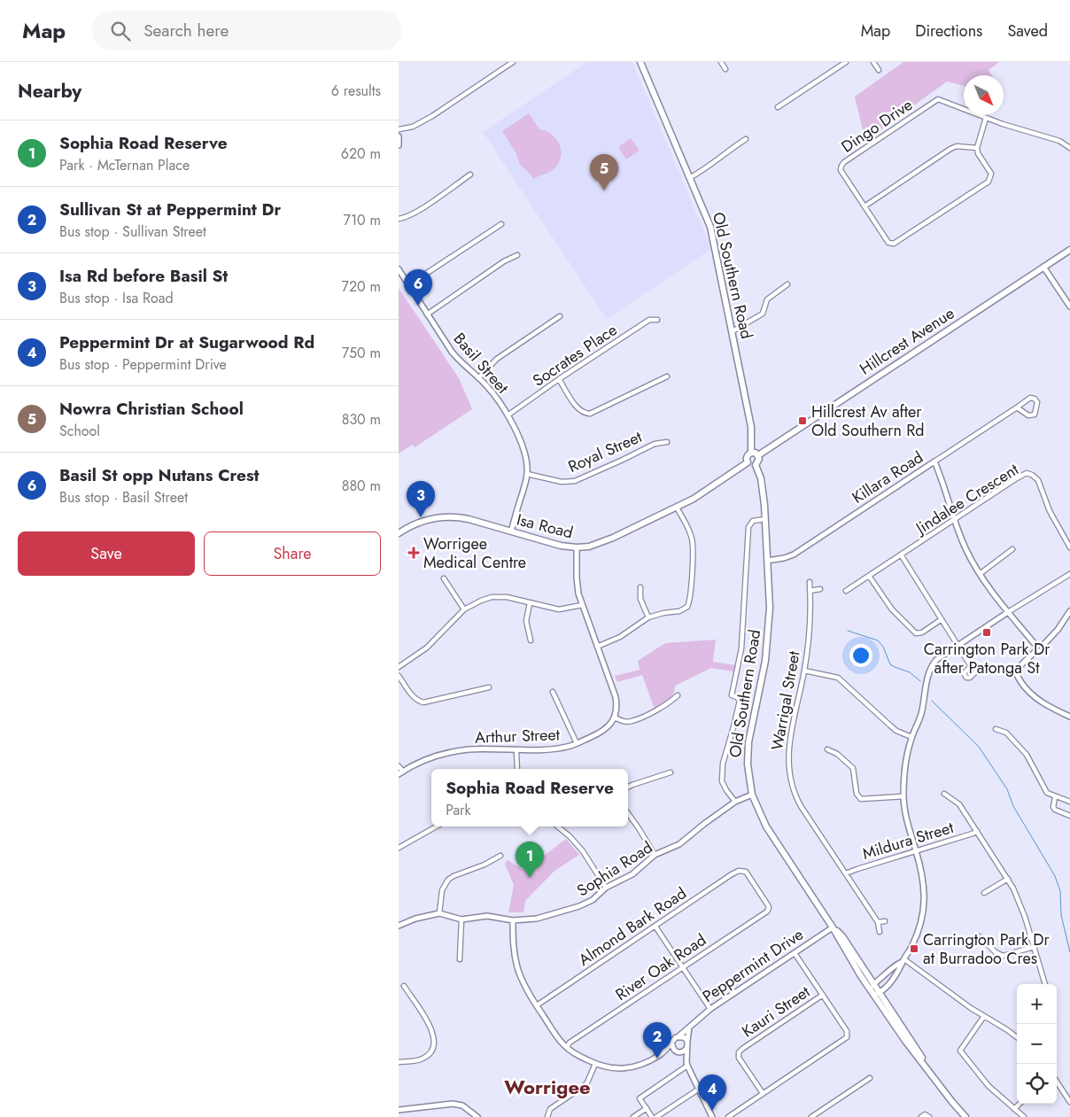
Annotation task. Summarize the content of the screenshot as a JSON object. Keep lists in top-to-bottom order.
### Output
{
  "streets": {
    "main road": ["Old Southern Road", "Hillcrest Avenue", "Isa Road"],
    "street": [
      "Dingo Drive",
      "Socrates Place",
      "Basil Street",
      "Royal Street",
      "Killara Road",
      "Jindalee Crescent",
      "Warrigal Street",
      "Arthur Street",
      "Mildura Street",
      "Sophia Road",
      "Almond Bark Road",
      "Peppermint Drive",
      "River Oak Road",
      "Kauri Street"
    ]
  },
  "crossings": [
    ["Old Southern Road", "Hillcrest Avenue"],
    ["Old Southern Road", "Killara Road"],
    ["Old Southern Road", "Isa Road"],
    ["Old Southern Road", "Sophia Road"],
    ["Old Southern Road", "Peppermint Drive"],
    ["Hillcrest Avenue", "Isa Road"],
    ["Socrates Place", "Basil Street"],
    ["Basil Street", "Royal Street"],
    ["Basil Street", "Isa Road"],
    ["Warrigal Street", "Mildura Street"],
    ["Almond Bark Road", "River Oak Road"]
  ],
  "districts": ["Worrigee"],
  "places": {
    "transit": ["Hillcrest Av after Old Southern Rd", "Carrington Park Dr after Patonga St", "Carrington Park Dr at Burradoo Cres"],
    "health": ["Worrigee Medical Centre"]
  },
  "north": "bottom right",
  "page": {
    "header": "Map",
    "search": "Search here",
    "nav": ["Map", "Directions", "Saved"],
    "heading": ["Nearby", "6 results"],
    "list": [
      {
        "mark": "1",
        "name": "Sophia Road Reserve",
        "note": "Park · McTernan Place",
        "value": "620 m"
      },
      {
        "mark": "2",
        "name": "Sullivan St at Peppermint Dr",
        "note": "Bus stop · Sullivan Street",
        "value": "710 m"
      },
      {
        "mark": "3",
        "name": "Isa Rd before Basil St",
        "note": "Bus stop · Isa Road",
        "value": "720 m"
      },
      {
        "mark": "4",
        "name": "Peppermint Dr at Sugarwood Rd",
        "note": "Bus stop · Peppermint Drive",
        "value": "750 m"
      },
      {
        "mark": "5",
        "name": "Nowra Christian School",
        "note": "School",
        "value": "830 m"
      },
      {
        "mark": "6",
        "name": "Basil St opp Nutans Crest",
        "note": "Bus stop · Basil Street",
        "value": "880 m"
      }
    ],
    "pins": [
      "5",
      "6",
      "3",
      "1",
      "2",
      "4"
    ],
    "buttons": ["Save", "Share"],
    "popup": ["Sophia Road Reserve", "Park"],
    "map_buttons": ["+", "−"]
  }
}
